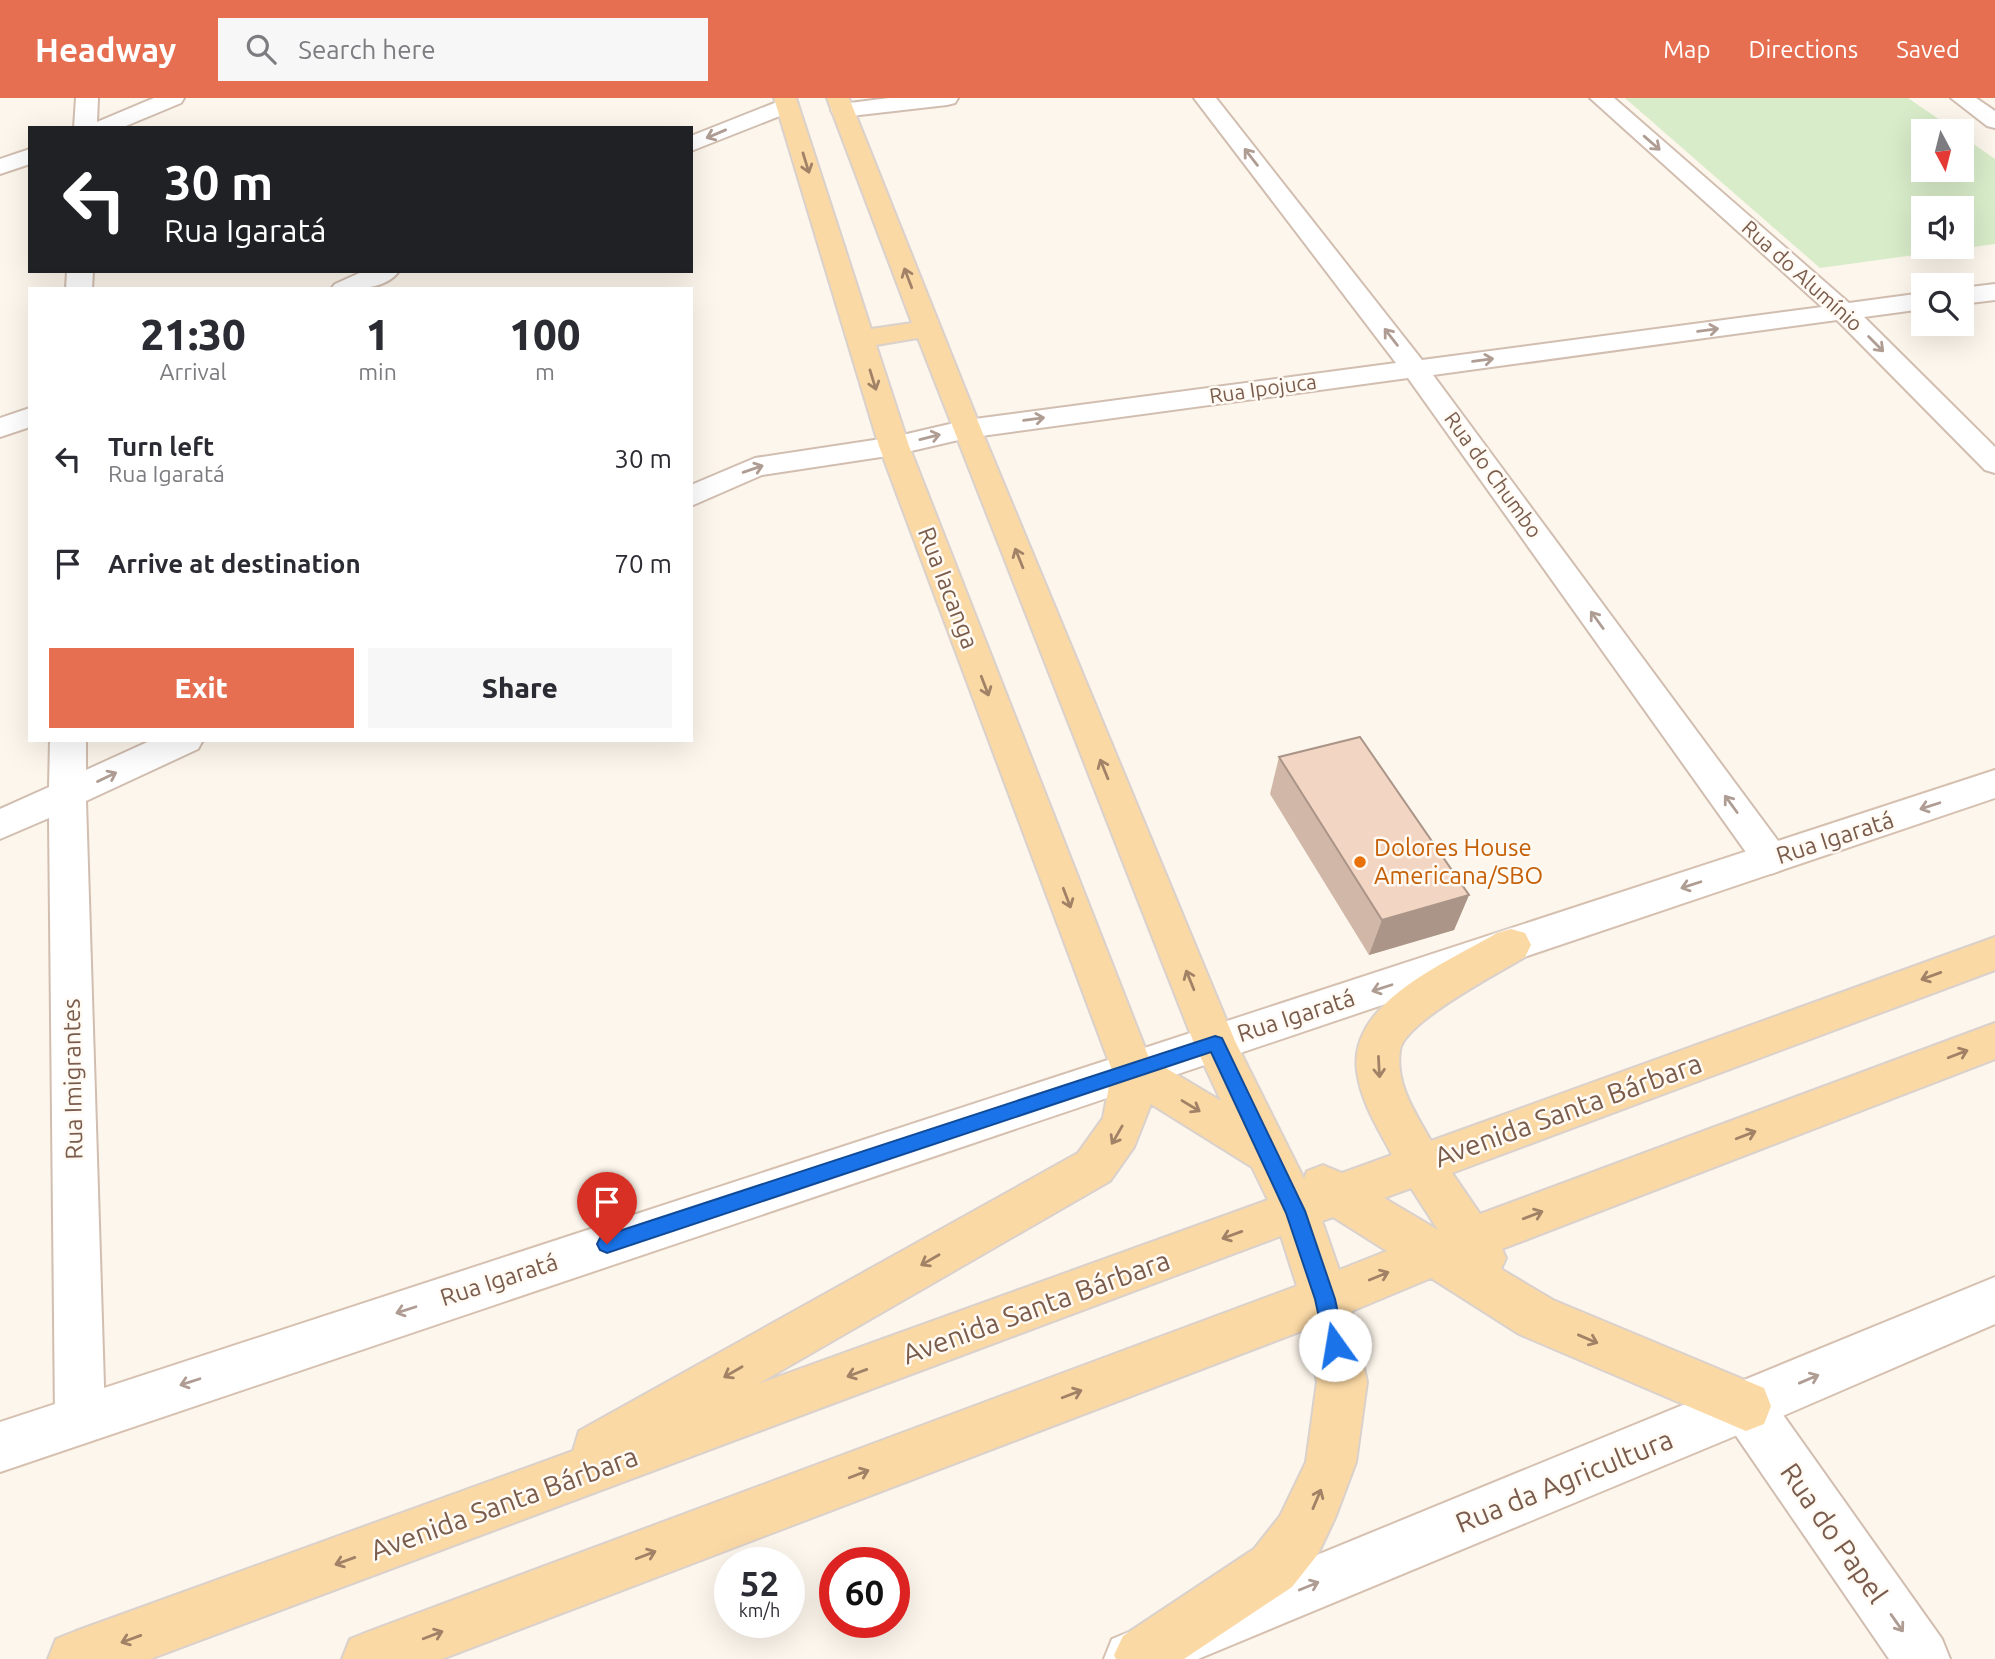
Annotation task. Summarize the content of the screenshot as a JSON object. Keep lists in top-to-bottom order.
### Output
{
  "streets": {
    "main road": ["Rua Iacanga", "Avenida Santa Bárbara"],
    "street": [
      "Rua do Alumínio",
      "Rua Ipojuca",
      "Rua do Chumbo",
      "Rua Igaratá",
      "Rua Imigrantes",
      "Rua da Agricultura",
      "Rua do Papel"
    ]
  },
  "crossings": [
    ["Rua do Alumínio", "Rua Ipojuca"],
    ["Rua Ipojuca", "Rua do Chumbo"],
    ["Rua Ipojuca", "Rua Iacanga"],
    ["Rua do Chumbo", "Rua Igaratá"],
    ["Rua Iacanga", "Rua Igaratá"],
    ["Rua Igaratá", "Rua Imigrantes"],
    ["Rua da Agricultura", "Rua do Papel"]
  ],
  "one_way": [
    "Rua do Alumínio",
    "Rua Ipojuca",
    "Rua do Chumbo",
    "Rua Igaratá",
    "Rua da Agricultura",
    "Rua do Papel"
  ],
  "places": ["Dolores House Americana/SBO"],
  "north": "bottom",
  "page": {
    "header": "Headway",
    "search": "Search here",
    "nav": ["Map", "Directions", "Saved"],
    "turn": ["30 m", "Rua Igaratá"],
    "eta": [
      "21:30",
      "Arrival",
      "1",
      "min",
      "100",
      "m"
    ],
    "list": [
      {
        "name": "Turn left",
        "note": "Rua Igaratá",
        "value": "30 m"
      },
      {
        "name": "Arrive at destination",
        "value": "70 m"
      }
    ],
    "buttons": ["Exit", "Share"],
    "speed": "52 km/h",
    "limit": "60"
  }
}
